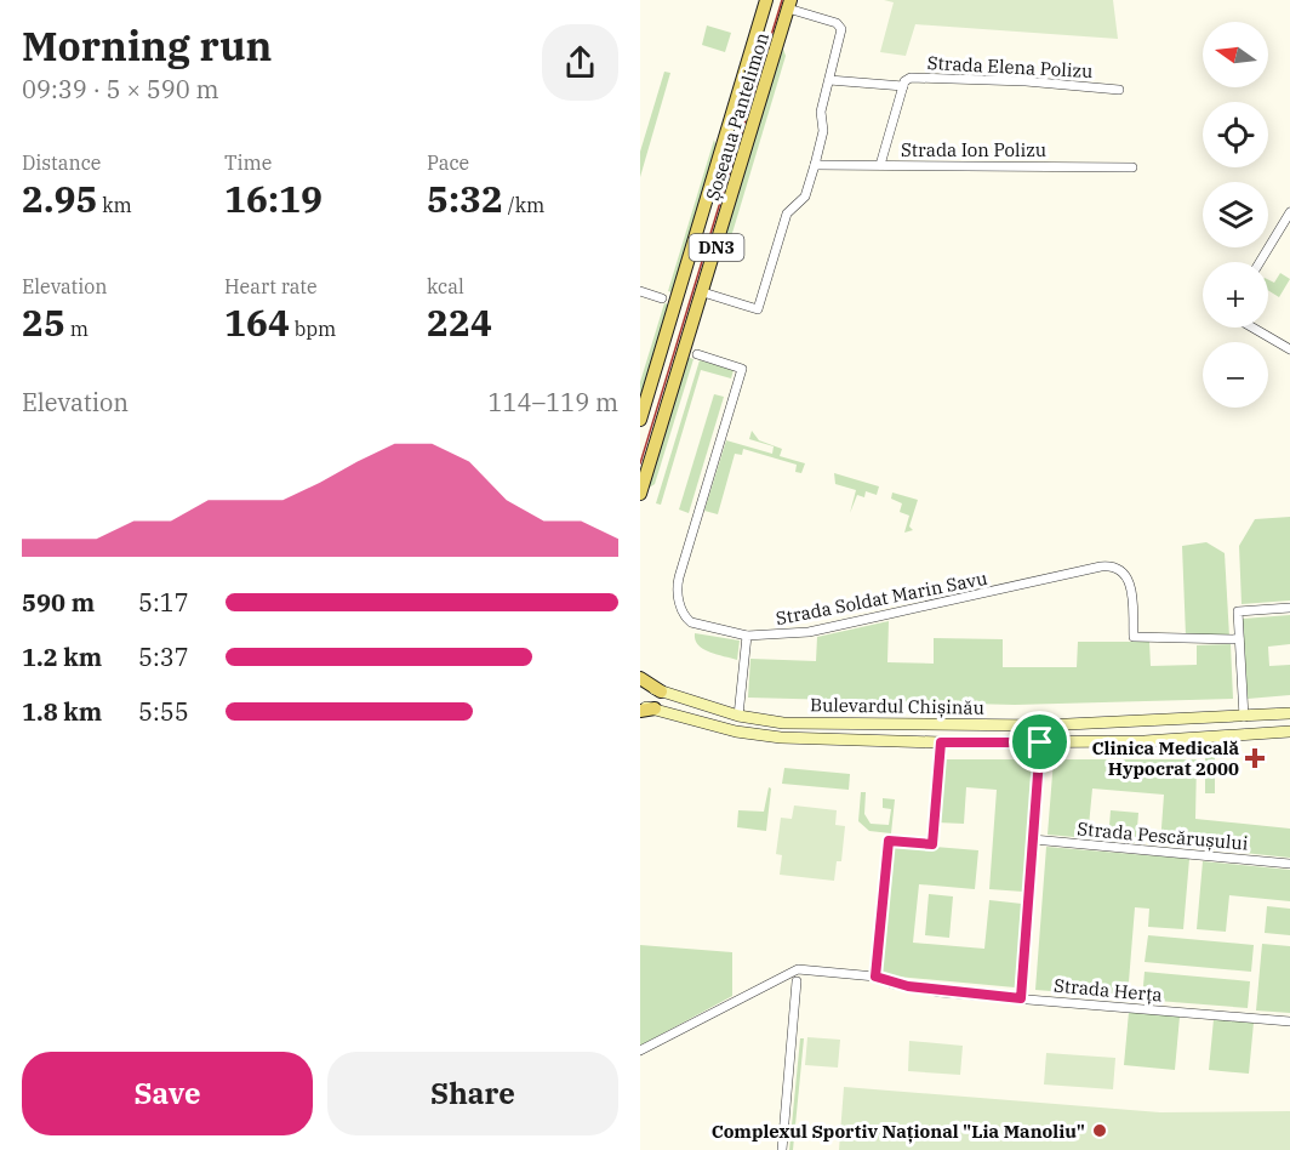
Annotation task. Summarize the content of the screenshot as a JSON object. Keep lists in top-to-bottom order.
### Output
{
  "streets": {
    "main road": ["Șoseaua Pantelimon", "DN3", "Bulevardul Chișinău"],
    "street": [
      "Strada Elena Polizu",
      "Strada Ion Polizu",
      "Strada Soldat Marin Savu",
      "Strada Pescărușului",
      "Strada Herța"
    ]
  },
  "crossings": [
    ["Strada Elena Polizu", "Strada Ion Polizu"]
  ],
  "places": {
    "health": ["Clinica Medicală Hypocrat 2000"],
    "other": ["Complexul Sportiv Național \"Lia Manoliu\""]
  },
  "north": "left",
  "page": {
    "heading": ["Morning run", "09:39 · 5 × 590 m"],
    "map_buttons": ["+", "−"],
    "stats": [
      ["Distance", "2.95 km"],
      ["Time", "16:19"],
      ["Pace", "5:32 /km"],
      ["Elevation", "25 m"],
      ["Heart rate", "164 bpm"],
      ["kcal", "224"]
    ],
    "chart": ["Elevation", "114–119 m"],
    "list": [
      {
        "name": "590 m",
        "note": "5:17"
      },
      {
        "name": "1.2 km",
        "note": "5:37"
      },
      {
        "name": "1.8 km",
        "note": "5:55"
      }
    ],
    "buttons": ["Save", "Share"]
  }
}
